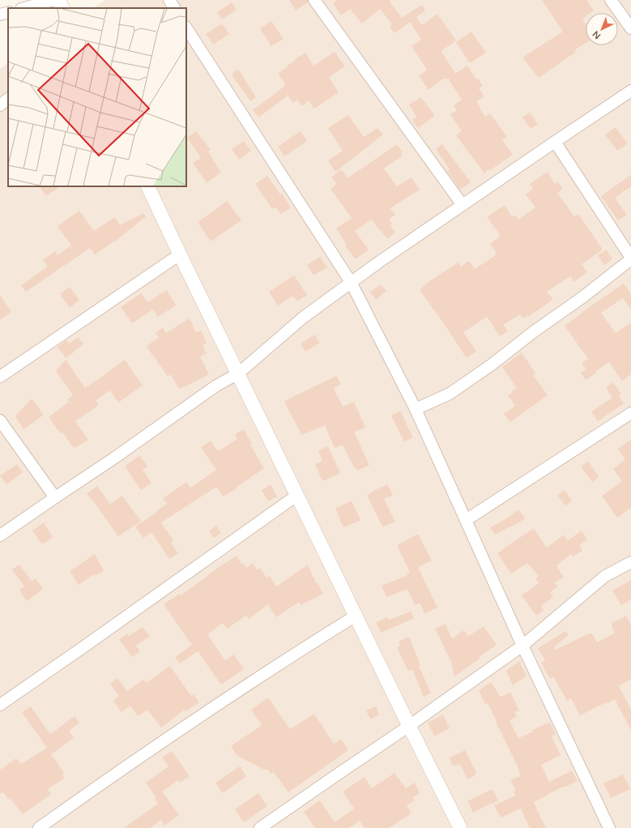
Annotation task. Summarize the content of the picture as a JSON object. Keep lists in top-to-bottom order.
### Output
{
  "north": "bottom left"
}
